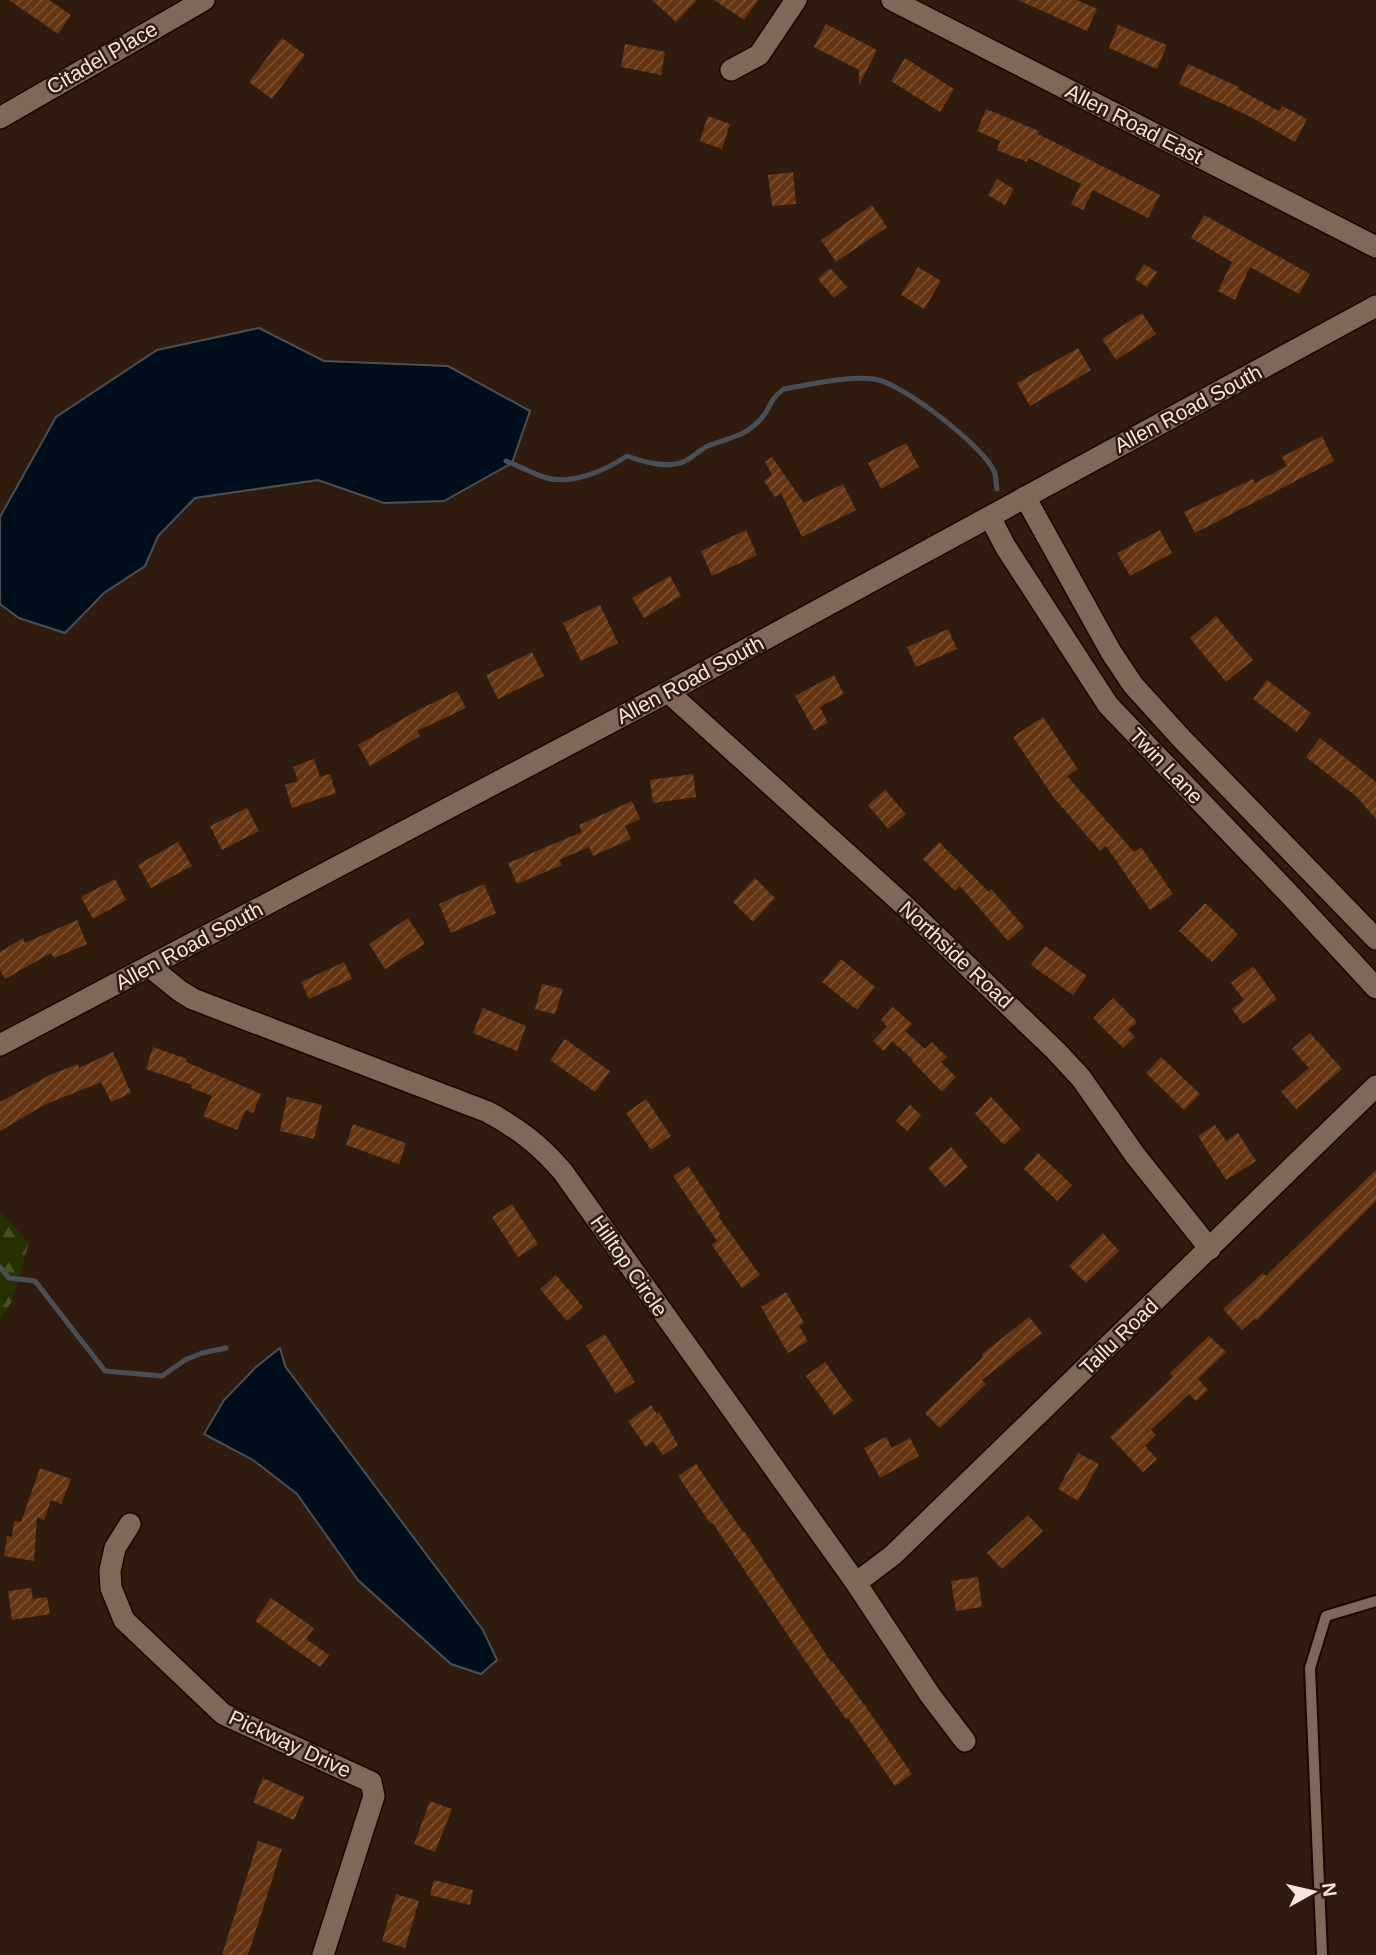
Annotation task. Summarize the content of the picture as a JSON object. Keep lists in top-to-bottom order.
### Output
{
  "streets": {
    "street": [
      "Citadel Place",
      "Allen Road East",
      "Allen Road South",
      "Twin Lane",
      "Northside Road",
      "Hilltop Circle",
      "Tallu Road",
      "Pickway Drive"
    ]
  },
  "crossings": [
    ["Allen Road South", "Twin Lane"],
    ["Allen Road South", "Northside Road"],
    ["Allen Road South", "Hilltop Circle"],
    ["Northside Road", "Tallu Road"],
    ["Hilltop Circle", "Tallu Road"]
  ],
  "north": "right"
}
